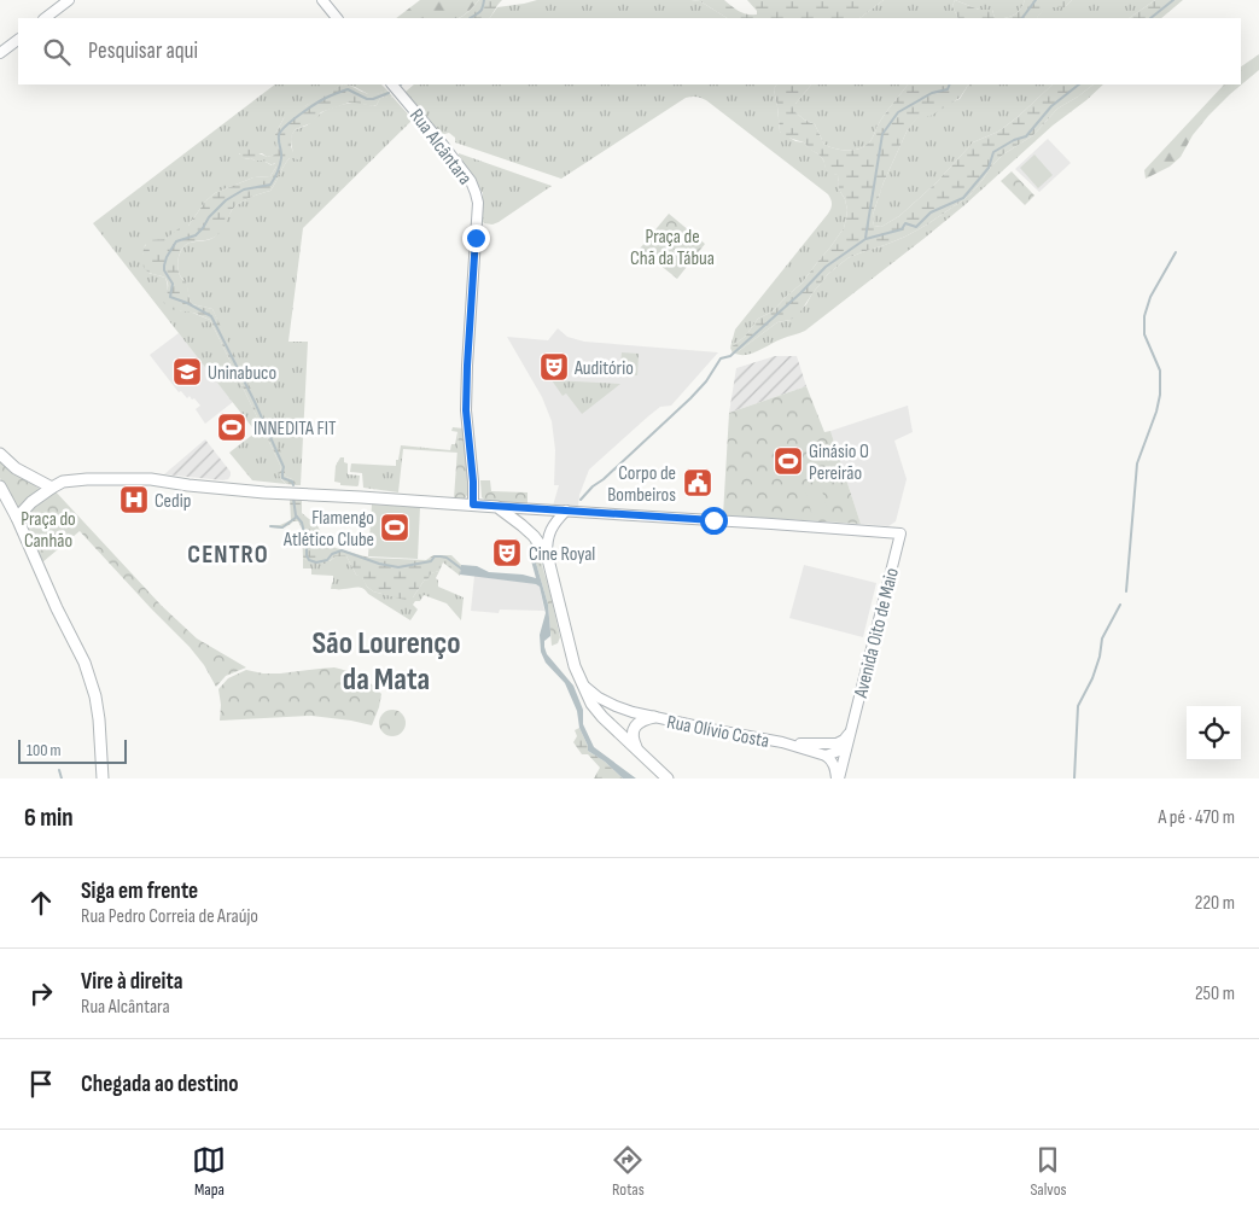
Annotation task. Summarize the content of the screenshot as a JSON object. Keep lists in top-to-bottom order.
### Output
{
  "streets": {
    "street": ["Rua Alcântara", "Avenida Oito de Maio", "Rua Olívio Costa"]
  },
  "crossings": [
    ["Avenida Oito de Maio", "Rua Olívio Costa"]
  ],
  "districts": ["CENTRO", "São Lourenço da Mata"],
  "parks": ["Praça de Chã da Tábua", "Praça do Canhão"],
  "places": {
    "theatre": ["Auditório", "Cine Royal"],
    "school or university": ["Uninabuco"],
    "sports": ["INNEDITA FIT", "Ginásio O Pereirão", "Flamengo Atlético Clube"],
    "public building": ["Corpo de Bombeiros"],
    "hospital": ["Cedip"]
  },
  "scale_bar": "100 m",
  "page": {
    "search": "Pesquisar aqui",
    "scale": "100 m",
    "heading": ["6 min", "A pé · 470 m"],
    "list": [
      ["Siga em frente", "Rua Pedro Correia de Araújo", "220 m"],
      ["Vire à direita", "Rua Alcântara", "250 m"],
      "Chegada ao destino"
    ],
    "nav": ["Mapa", "Rotas", "Salvos"]
  }
}
